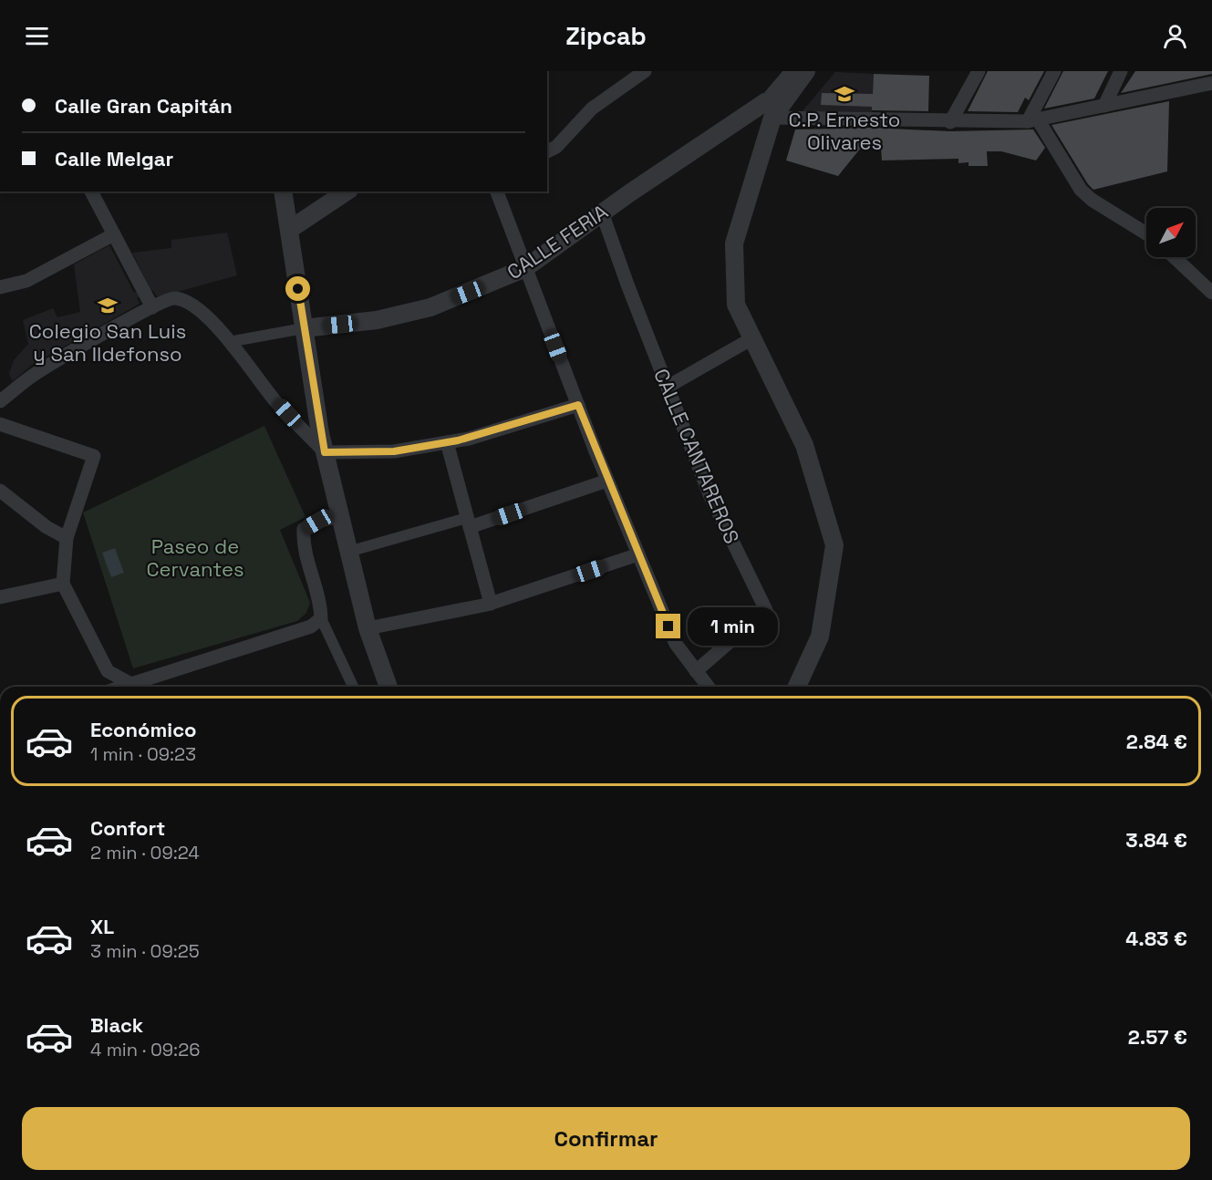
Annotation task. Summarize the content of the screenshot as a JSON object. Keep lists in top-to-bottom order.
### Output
{
  "streets": {
    "street": ["CALLE FERIA", "CALLE CANTAREROS"]
  },
  "crossings": [
    ["CALLE FERIA", "CALLE CANTAREROS"]
  ],
  "parks": ["Paseo de Cervantes"],
  "places": {
    "school or university": ["C.P. Ernesto Olivares", "Colegio San Luis y San Ildefonso"]
  },
  "north": "top right",
  "page": {
    "header": "Zipcab",
    "banner": ["Calle Gran Capitán", "Calle Melgar"],
    "bubble": "1 min",
    "list": [
      {
        "name": "Económico",
        "note": "1 min · 09:23",
        "value": "2.84 €"
      },
      {
        "name": "Confort",
        "note": "2 min · 09:24",
        "value": "3.84 €"
      },
      {
        "name": "XL",
        "note": "3 min · 09:25",
        "value": "4.83 €"
      },
      {
        "name": "Black",
        "note": "4 min · 09:26",
        "value": "2.57 €"
      }
    ],
    "buttons": "Confirmar"
  }
}
